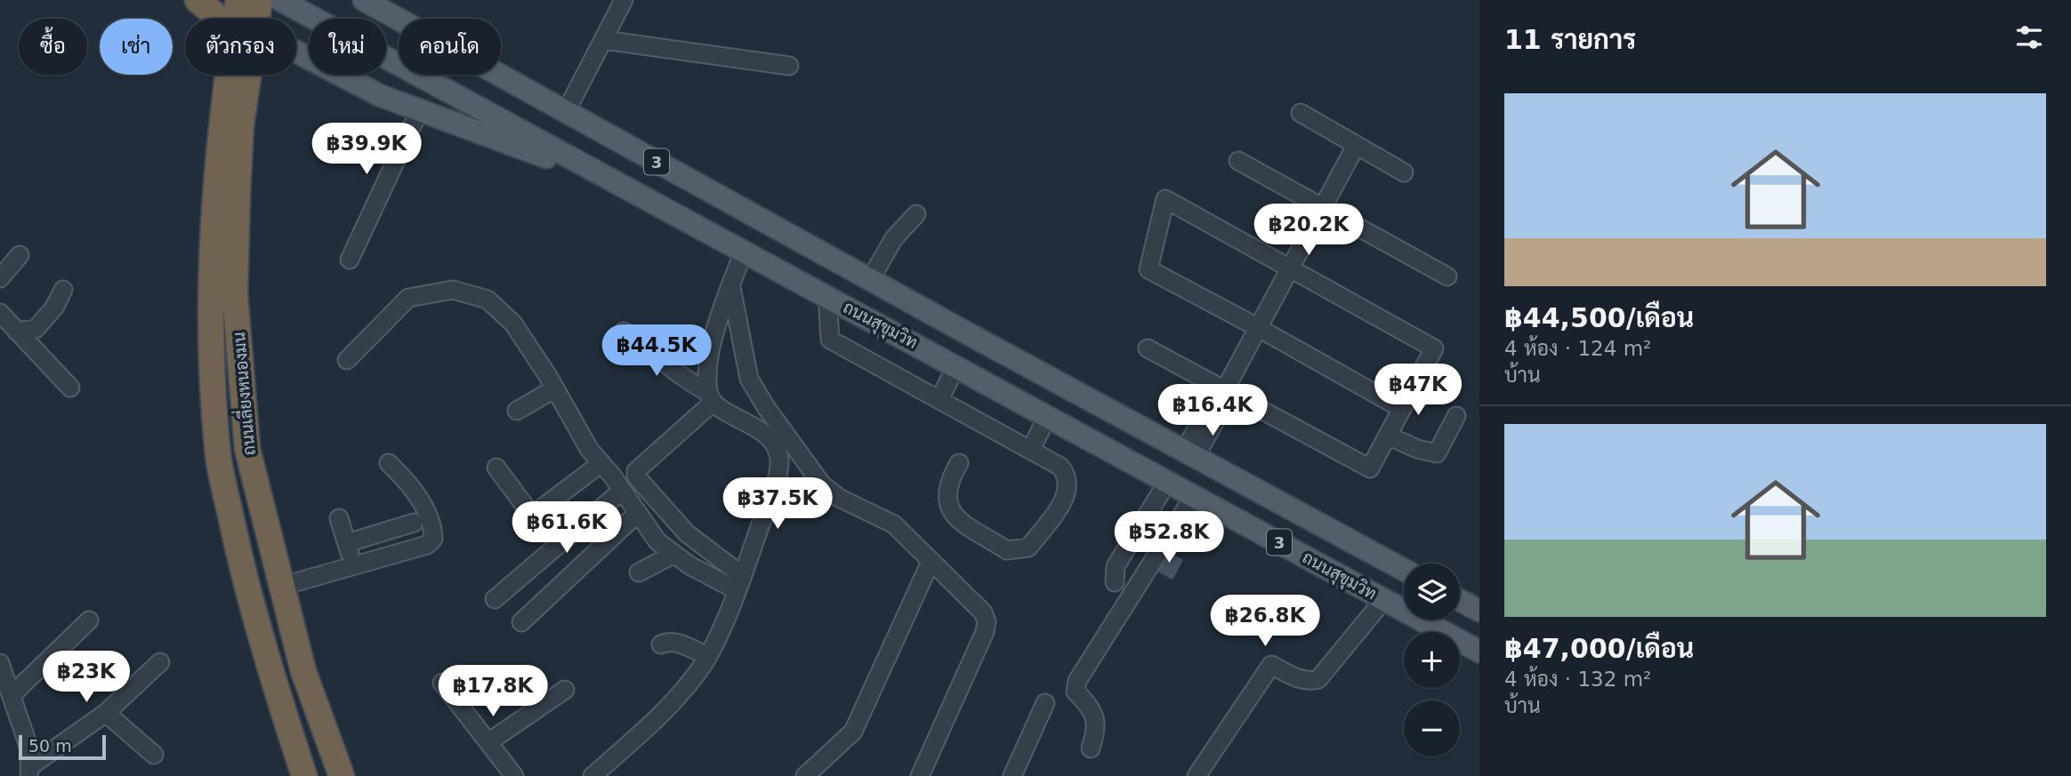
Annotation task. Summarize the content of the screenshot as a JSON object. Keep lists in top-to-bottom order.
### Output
{
  "streets": {
    "highway": ["ถนนเลี่ยงหนองมน"],
    "main road": ["3", "ถนนสุขุมวิท"]
  },
  "scale_bar": "50 m",
  "page": {
    "heading": "11 รายการ",
    "chip": [
      "ซื้อ",
      "เช่า",
      "ตัวกรอง",
      "ใหม่",
      "คอนโด"
    ],
    "list": [
      {
        "name": "฿44,500/เดือน",
        "note": "4 ห้อง · 124 m² · บ้าน"
      },
      {
        "name": "฿47,000/เดือน",
        "note": "4 ห้อง · 132 m² · บ้าน"
      }
    ],
    "price": [
      "฿39.9K",
      "฿20.2K",
      "฿44.5K",
      "฿47K",
      "฿16.4K",
      "฿37.5K",
      "฿61.6K",
      "฿52.8K",
      "฿26.8K",
      "฿23K",
      "฿17.8K"
    ],
    "map_buttons": ["+", "−"],
    "scale": "50 m"
  }
}
